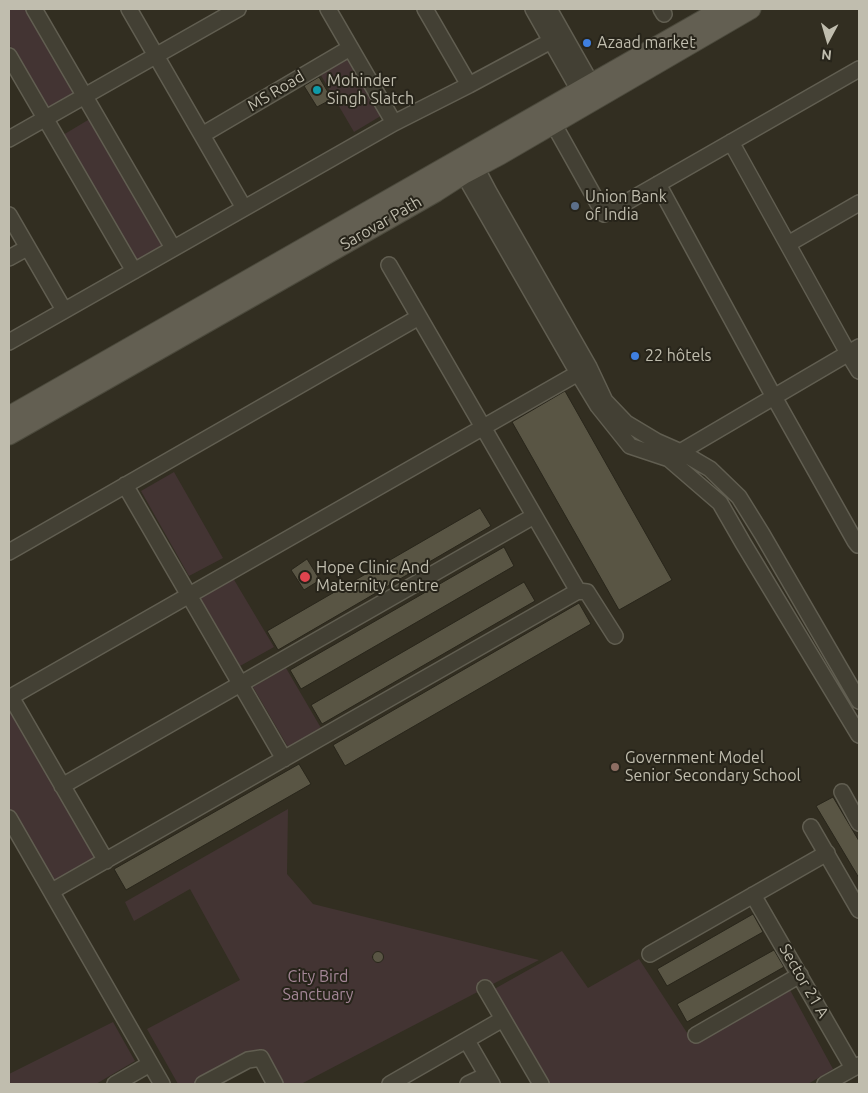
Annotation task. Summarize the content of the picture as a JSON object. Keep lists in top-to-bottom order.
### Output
{
  "streets": {
    "main road": ["Sarovar Path"],
    "street": ["MS Road", "Sector 21 A"]
  },
  "parks": ["City Bird Sanctuary"],
  "places": [
    "Azaad market",
    "Mohinder Singh Slatch",
    "Union Bank of India",
    "22 hôtels",
    "Hope Clinic And Maternity Centre",
    "Government Model Senior Secondary School"
  ],
  "north": "bottom"
}
